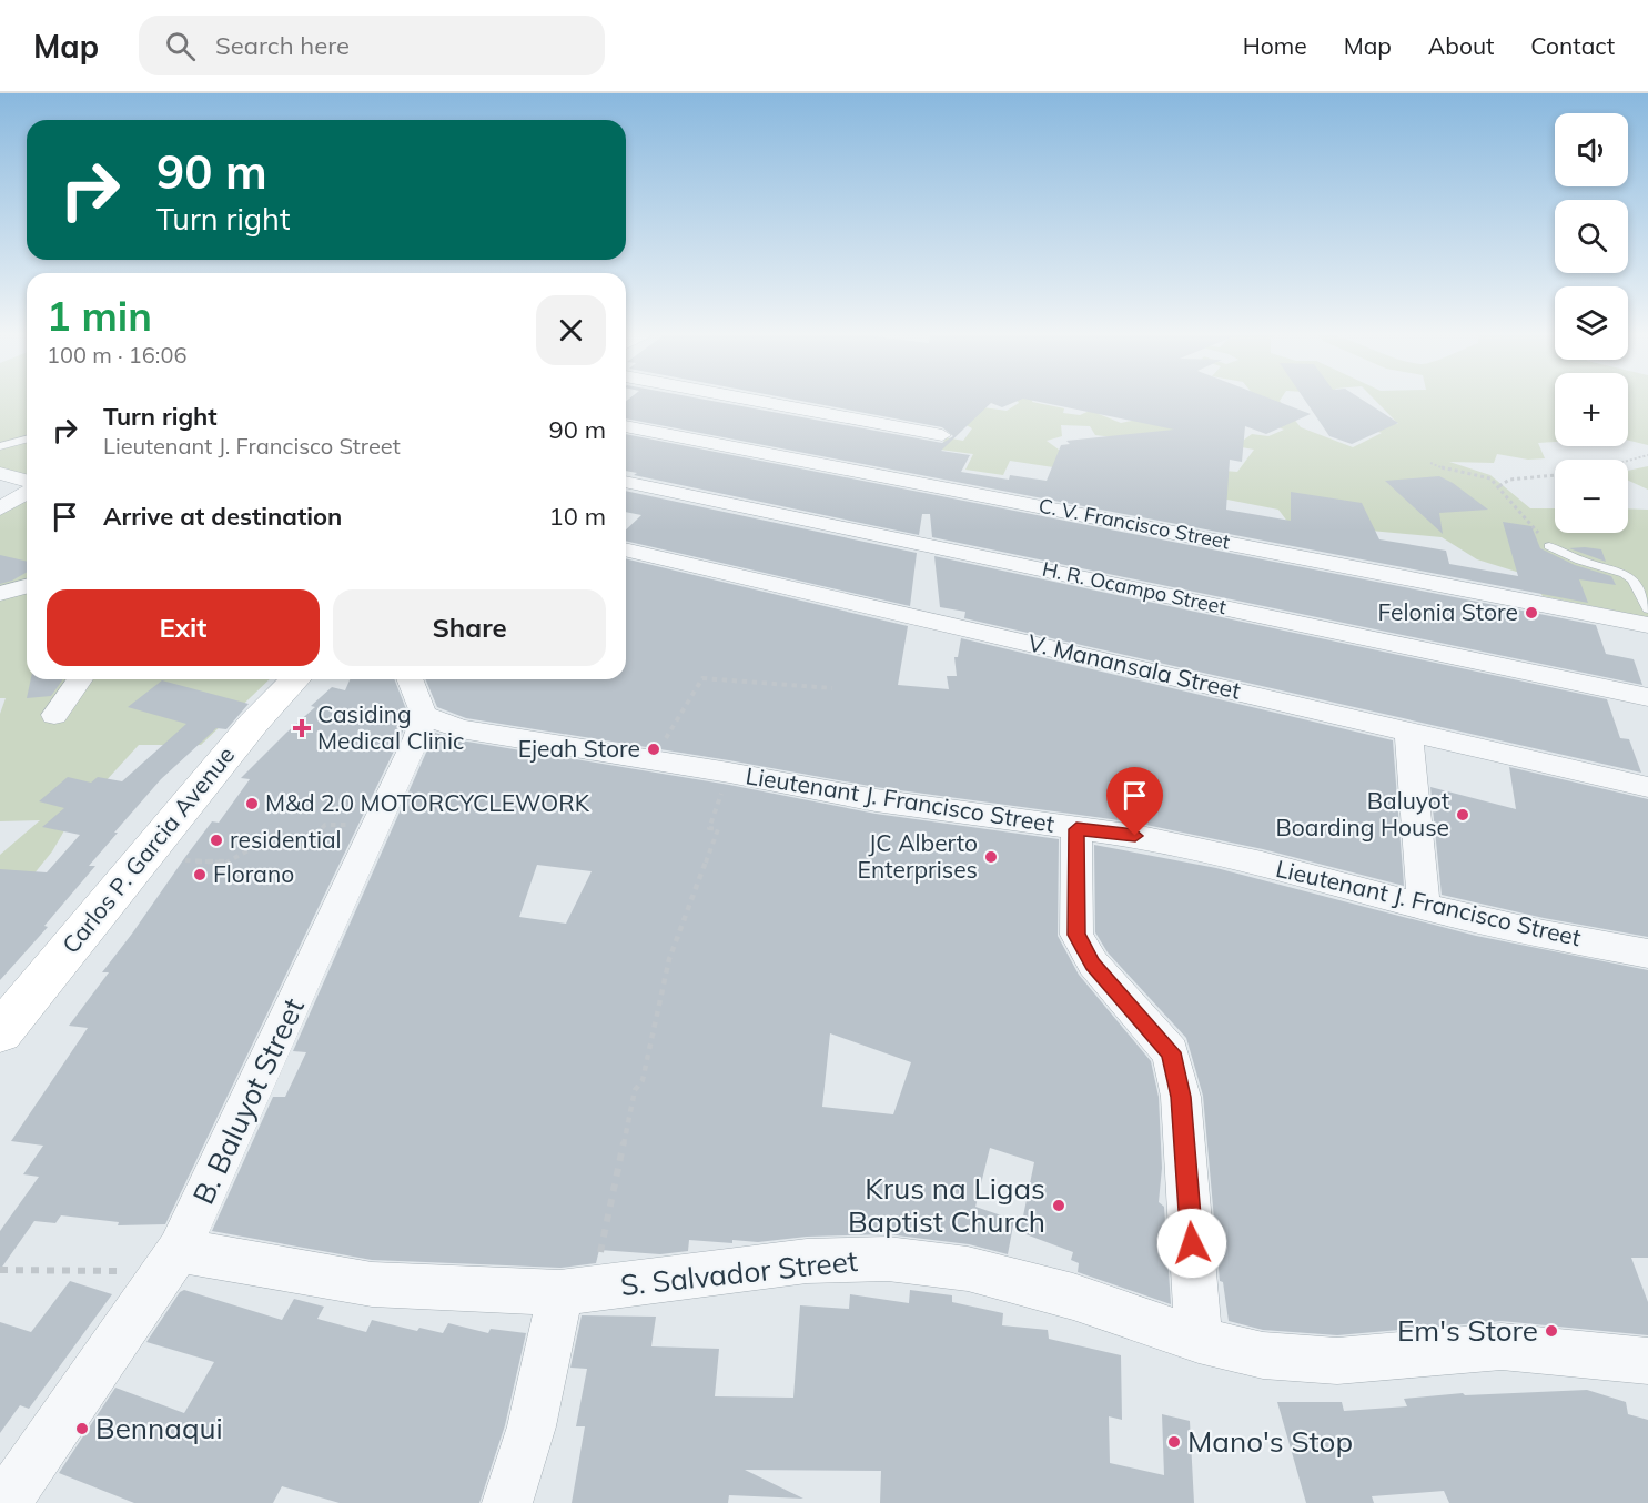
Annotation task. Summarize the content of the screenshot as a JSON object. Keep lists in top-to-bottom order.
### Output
{
  "streets": {
    "main road": ["Carlos P. Garcia Avenue"],
    "street": [
      "C. V. Francisco Street",
      "H. R. Ocampo Street",
      "V. Manansala Street",
      "Lieutenant J. Francisco Street",
      "B. Baluyot Street",
      "S. Salvador Street"
    ]
  },
  "crossings": [
    ["Lieutenant J. Francisco Street", "B. Baluyot Street"],
    ["B. Baluyot Street", "S. Salvador Street"]
  ],
  "places": {
    "other": [
      "Felonia Store",
      "Ejeah Store",
      "M&d 2.0 MOTORCYCLEWORK",
      "Baluyot Boarding House",
      "residential",
      "JC Alberto Enterprises",
      "Florano",
      "Krus na Ligas Baptist Church",
      "Em's Store",
      "Bennaqui",
      "Mano's Stop"
    ],
    "health": ["Casiding Medical Clinic"]
  },
  "page": {
    "header": "Map",
    "search": "Search here",
    "nav": [
      "Home",
      "Map",
      "About",
      "Contact"
    ],
    "map_buttons": ["+", "−"],
    "turn": ["90 m", "Turn right"],
    "heading": ["1 min", "100 m · 16:06"],
    "list": [
      {
        "name": "Turn right",
        "note": "Lieutenant J. Francisco Street",
        "value": "90 m"
      },
      {
        "name": "Arrive at destination",
        "value": "10 m"
      }
    ],
    "buttons": ["Exit", "Share"]
  }
}
